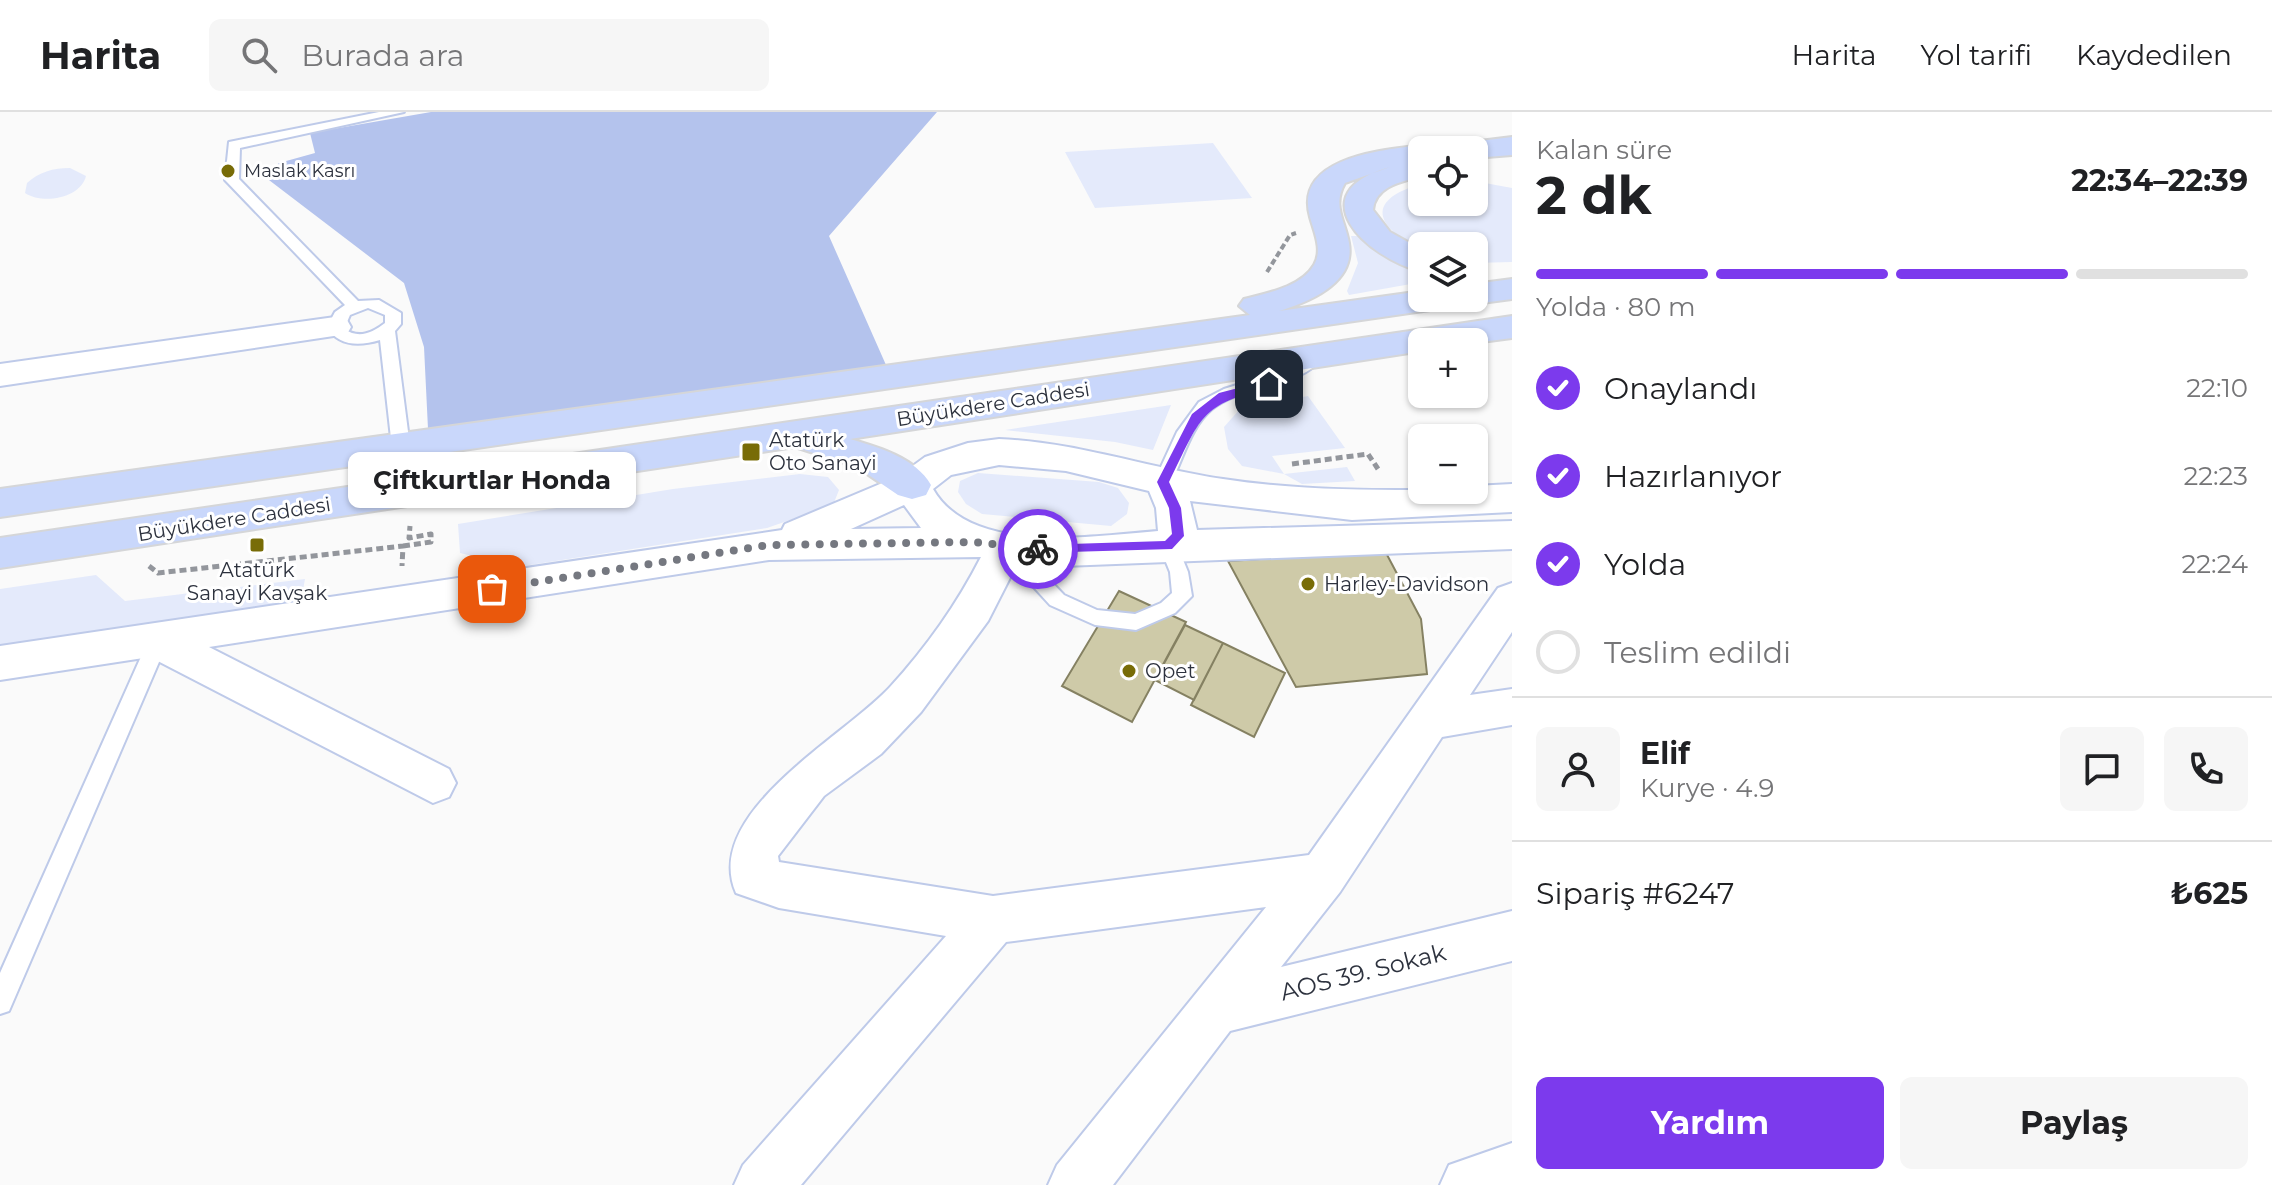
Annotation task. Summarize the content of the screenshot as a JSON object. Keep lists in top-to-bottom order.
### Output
{
  "streets": {
    "main road": ["Büyükdere Caddesi"],
    "street": ["AOS 39. Sokak"]
  },
  "places": {
    "other": [
      "Maslak Kasrı",
      "Harley-Davidson",
      "Çiftkurtlar Honda",
      "Opet"
    ],
    "transit": ["Atatürk Oto Sanayi", "Atatürk Sanayi Kavşak"]
  },
  "page": {
    "header": "Harita",
    "search": "Burada ara",
    "nav": ["Harita", "Yol tarifi", "Kaydedilen"],
    "heading": ["2 dk", "Kalan süre", "22:34–22:39"],
    "panel": [
      "Elif",
      "Kurye · 4.9",
      "Sipariş #6247",
      "₺625"
    ],
    "map_buttons": ["+", "−"],
    "bar": "Yolda · 80 m",
    "list": [
      ["Onaylandı", "22:10"],
      ["Hazırlanıyor", "22:23"],
      ["Yolda", "22:24"],
      "Teslim edildi"
    ],
    "bubble": "Çiftkurtlar Honda",
    "buttons": ["Yardım", "Paylaş"]
  }
}
